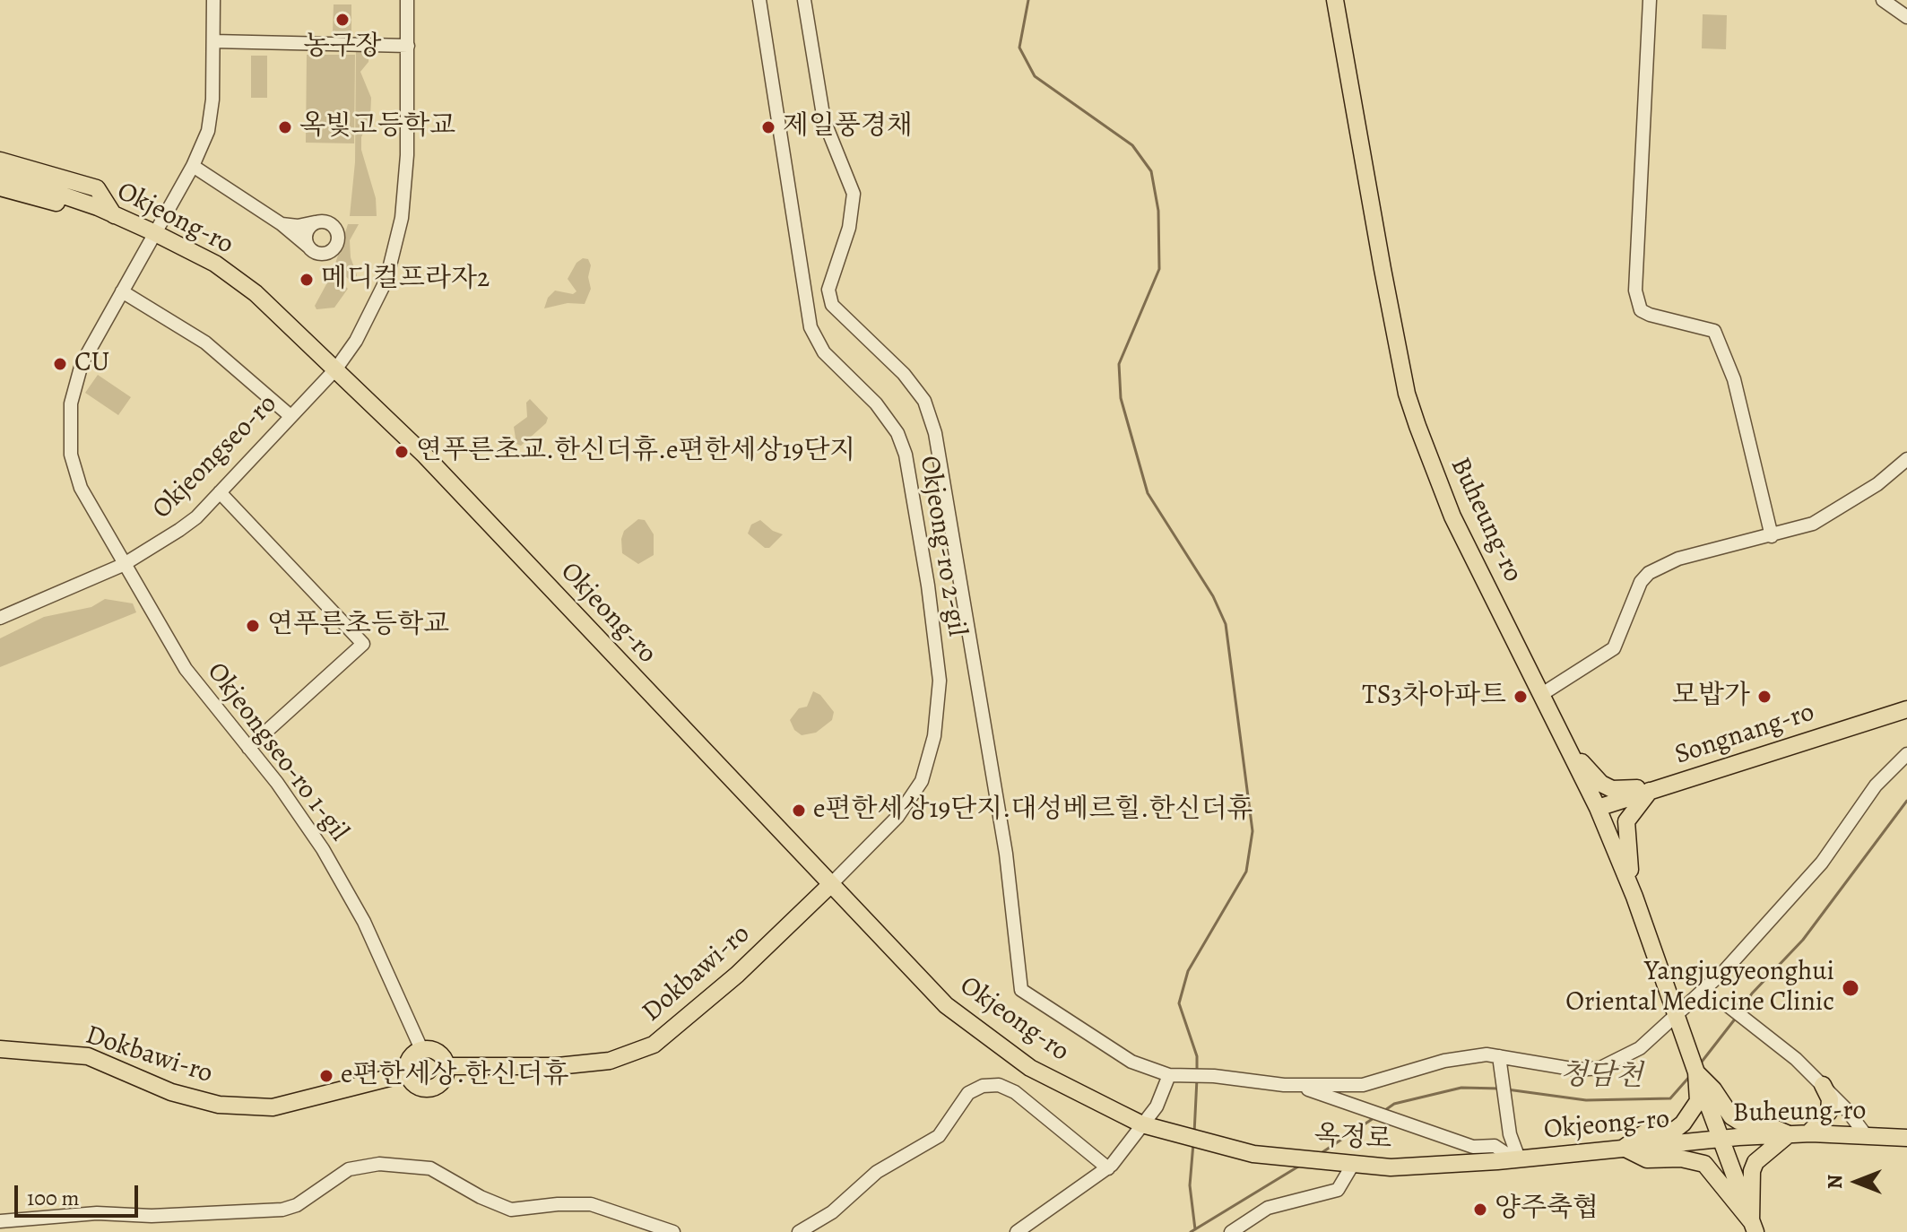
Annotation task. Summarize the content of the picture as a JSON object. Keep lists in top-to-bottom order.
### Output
{
  "streets": {
    "main road": [
      "Okjeong-ro",
      "Buheung-ro",
      "Songnang-ro",
      "Dokbawi-ro",
      "옥정로"
    ],
    "street": ["Okjeongseo-ro", "Okjeong-ro 2-gil", "Okjeongseo-ro 1-gil"]
  },
  "crossings": [
    ["Okjeong-ro", "Okjeongseo-ro"],
    ["Okjeong-ro", "Buheung-ro"],
    ["Okjeong-ro", "Okjeong-ro 2-gil"],
    ["Okjeong-ro", "Okjeongseo-ro 1-gil"],
    ["Okjeong-ro", "Dokbawi-ro"],
    ["Okjeong-ro", "옥정로"],
    ["Okjeongseo-ro", "Okjeongseo-ro 1-gil"],
    ["Buheung-ro", "Songnang-ro"],
    ["Okjeong-ro 2-gil", "Dokbawi-ro"],
    ["Okjeongseo-ro 1-gil", "Dokbawi-ro"]
  ],
  "water": ["청담천"],
  "places": [
    "농구장",
    "옥빛고등학교",
    "제일풍경채",
    "메디컬프라자2",
    "CU",
    "연푸른초교.한신더휴.e편한세상19단지",
    "연푸른초등학교",
    "TS3차아파트",
    "모밥가",
    "e편한세상19단지.대성베르힐.한신더휴",
    "Yangjugyeonghui Oriental Medicine Clinic",
    "e편한세상.한신더휴",
    "양주축협"
  ],
  "scale_bar": "100 m",
  "north": "left"
}
